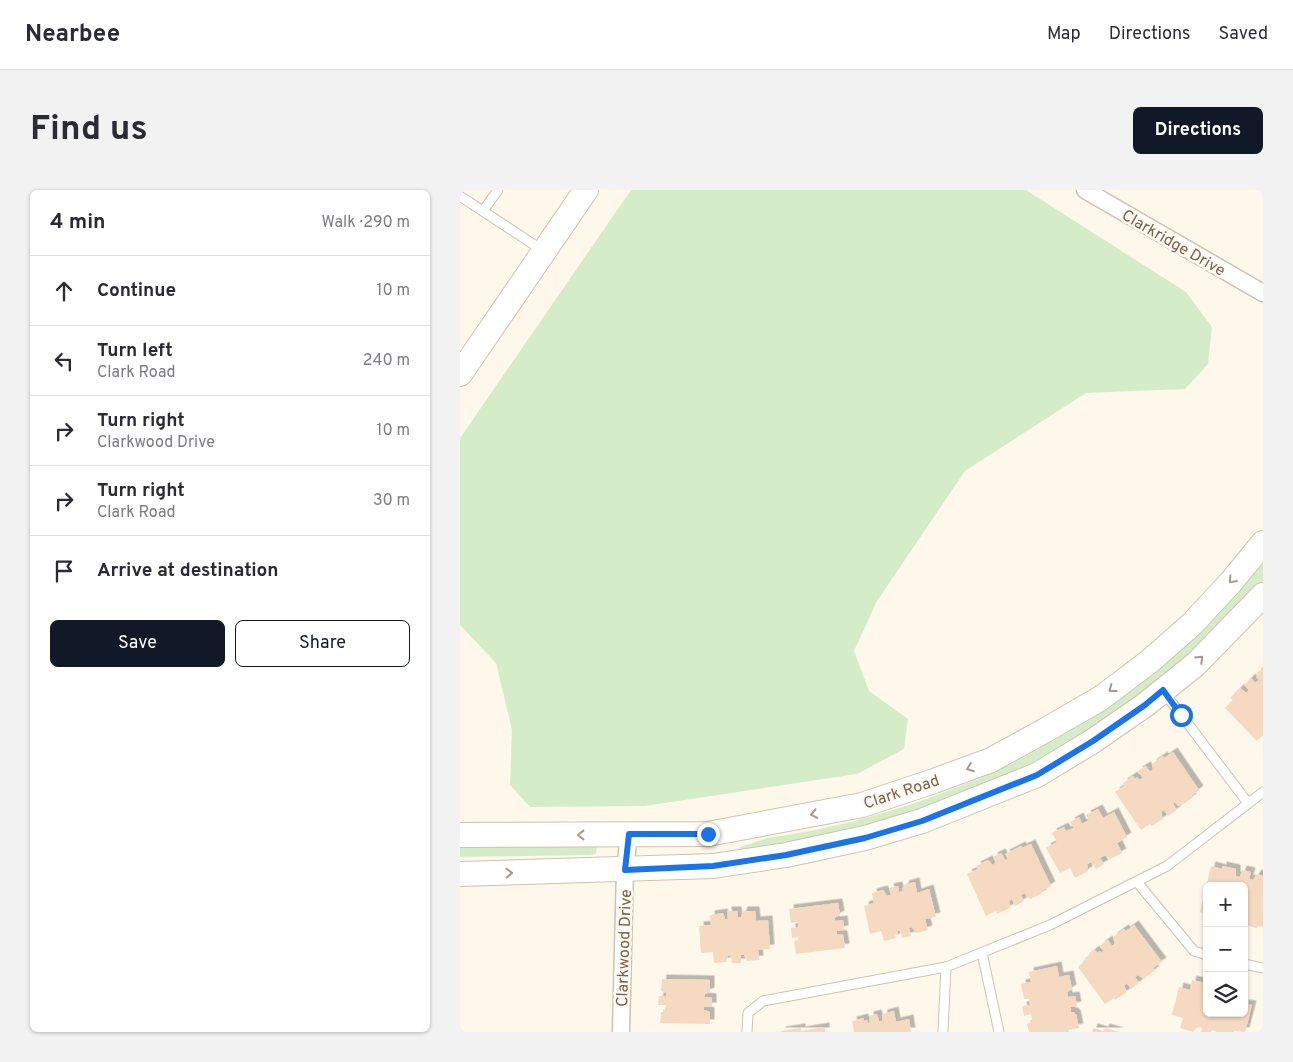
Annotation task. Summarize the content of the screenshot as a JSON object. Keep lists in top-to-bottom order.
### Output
{
  "streets": {
    "main road": ["Clark Road"],
    "street": ["Clarkridge Drive", "Clarkwood Drive"]
  },
  "crossings": [
    ["Clark Road", "Clarkwood Drive"]
  ],
  "page": {
    "header": "Nearbee",
    "nav": ["Map", "Directions", "Saved"],
    "buttons": [
      "Directions",
      ["Save", "Share"]
    ],
    "title": "Find us",
    "heading": ["4 min", "Walk · 290 m"],
    "list": [
      ["Continue", "10 m"],
      ["Turn left", "Clark Road", "240 m"],
      ["Turn right", "Clarkwood Drive", "10 m"],
      ["Turn right", "Clark Road", "30 m"],
      "Arrive at destination"
    ],
    "map_buttons": ["+", "−"]
  }
}
